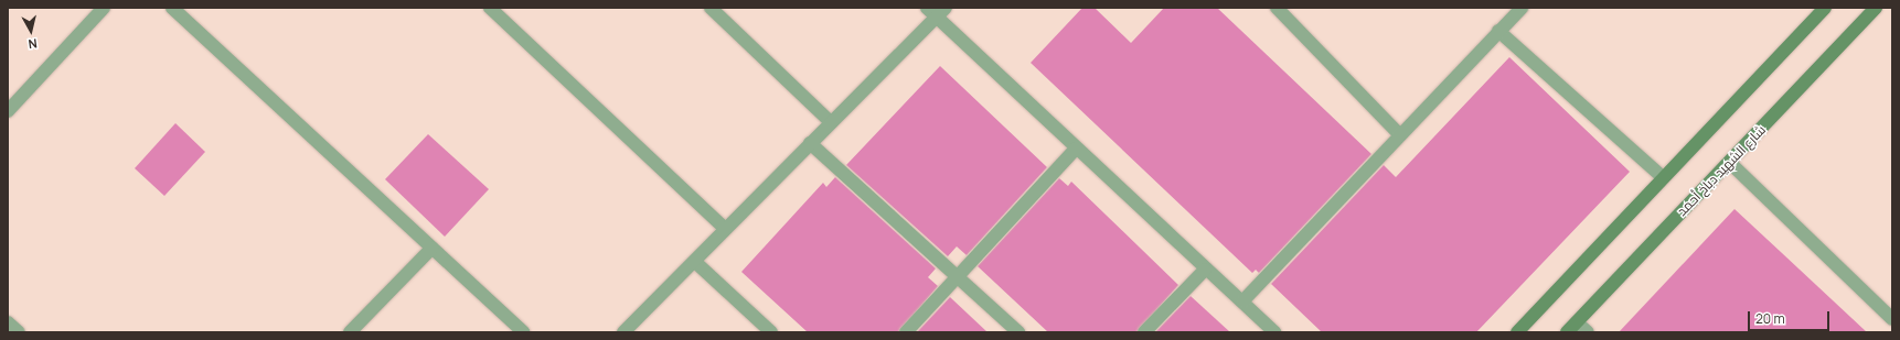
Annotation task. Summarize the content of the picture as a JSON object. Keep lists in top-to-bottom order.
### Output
{
  "streets": {
    "street": ["شارع الشهيد دباخ أحمد"]
  },
  "scale_bar": "20 m",
  "north": "bottom"
}
